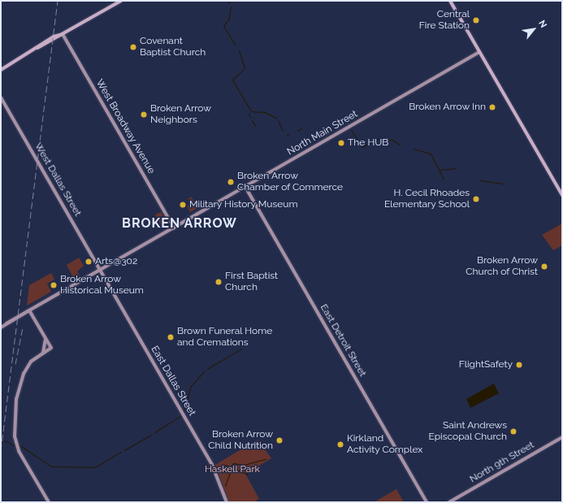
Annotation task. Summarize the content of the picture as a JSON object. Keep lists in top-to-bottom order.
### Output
{
  "streets": {
    "street": [
      "West Broadway Avenue",
      "North Main Street",
      "West Dallas Street",
      "East Detroit Street",
      "East Dallas Street",
      "North 9th Street"
    ]
  },
  "crossings": [
    ["West Broadway Avenue", "North Main Street"],
    ["North Main Street", "West Dallas Street"],
    ["North Main Street", "East Detroit Street"],
    ["North Main Street", "East Dallas Street"],
    ["West Dallas Street", "East Dallas Street"]
  ],
  "districts": ["BROKEN ARROW"],
  "parks": ["Haskell Park"],
  "places": [
    "Central Fire Station",
    "Covenant Baptist Church",
    "Broken Arrow Inn",
    "Broken Arrow Neighbors",
    "The HUB",
    "Broken Arrow Chamber of Commerce",
    "H. Cecil Rhoades Elementary School",
    "Military History Museum",
    "Arts@302",
    "Broken Arrow Church of Christ",
    "First Baptist Church",
    "Broken Arrow Historical Museum",
    "Brown Funeral Home and Cremations",
    "FlightSafety",
    "Saint Andrews Episcopal Church",
    "Broken Arrow Child Nutrition",
    "Kirkland Activity Complex"
  ],
  "north": "top right"
}
